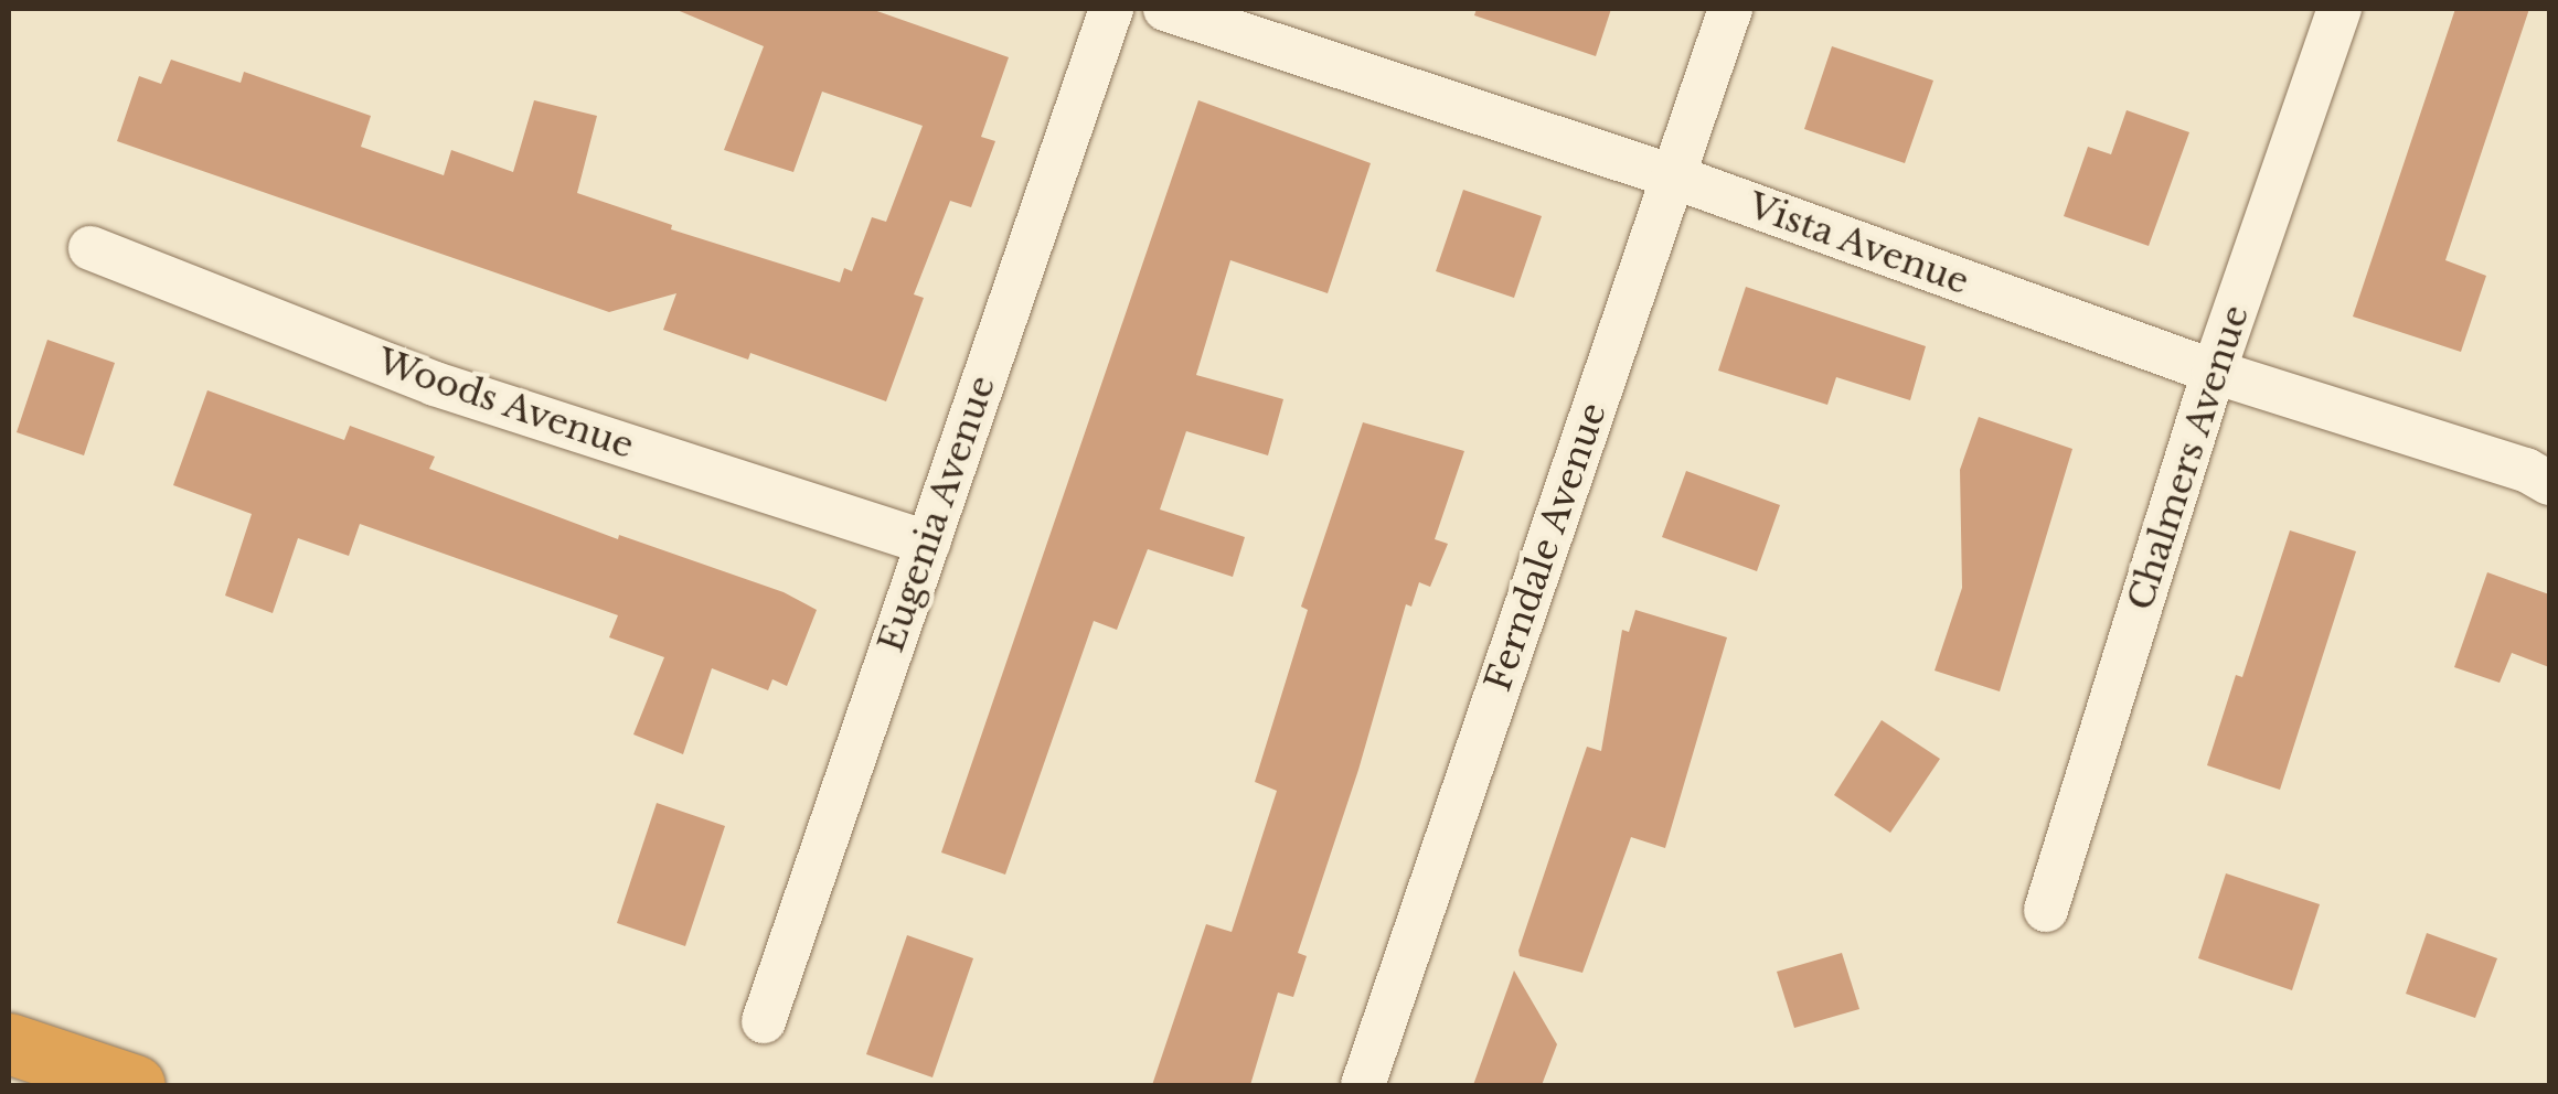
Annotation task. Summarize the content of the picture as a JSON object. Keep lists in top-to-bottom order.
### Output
{
  "streets": {
    "street": [
      "Vista Avenue",
      "Woods Avenue",
      "Chalmers Avenue",
      "Eugenia Avenue",
      "Ferndale Avenue"
    ]
  },
  "crossings": [
    ["Vista Avenue", "Chalmers Avenue"],
    ["Vista Avenue", "Ferndale Avenue"],
    ["Woods Avenue", "Eugenia Avenue"]
  ]
}
